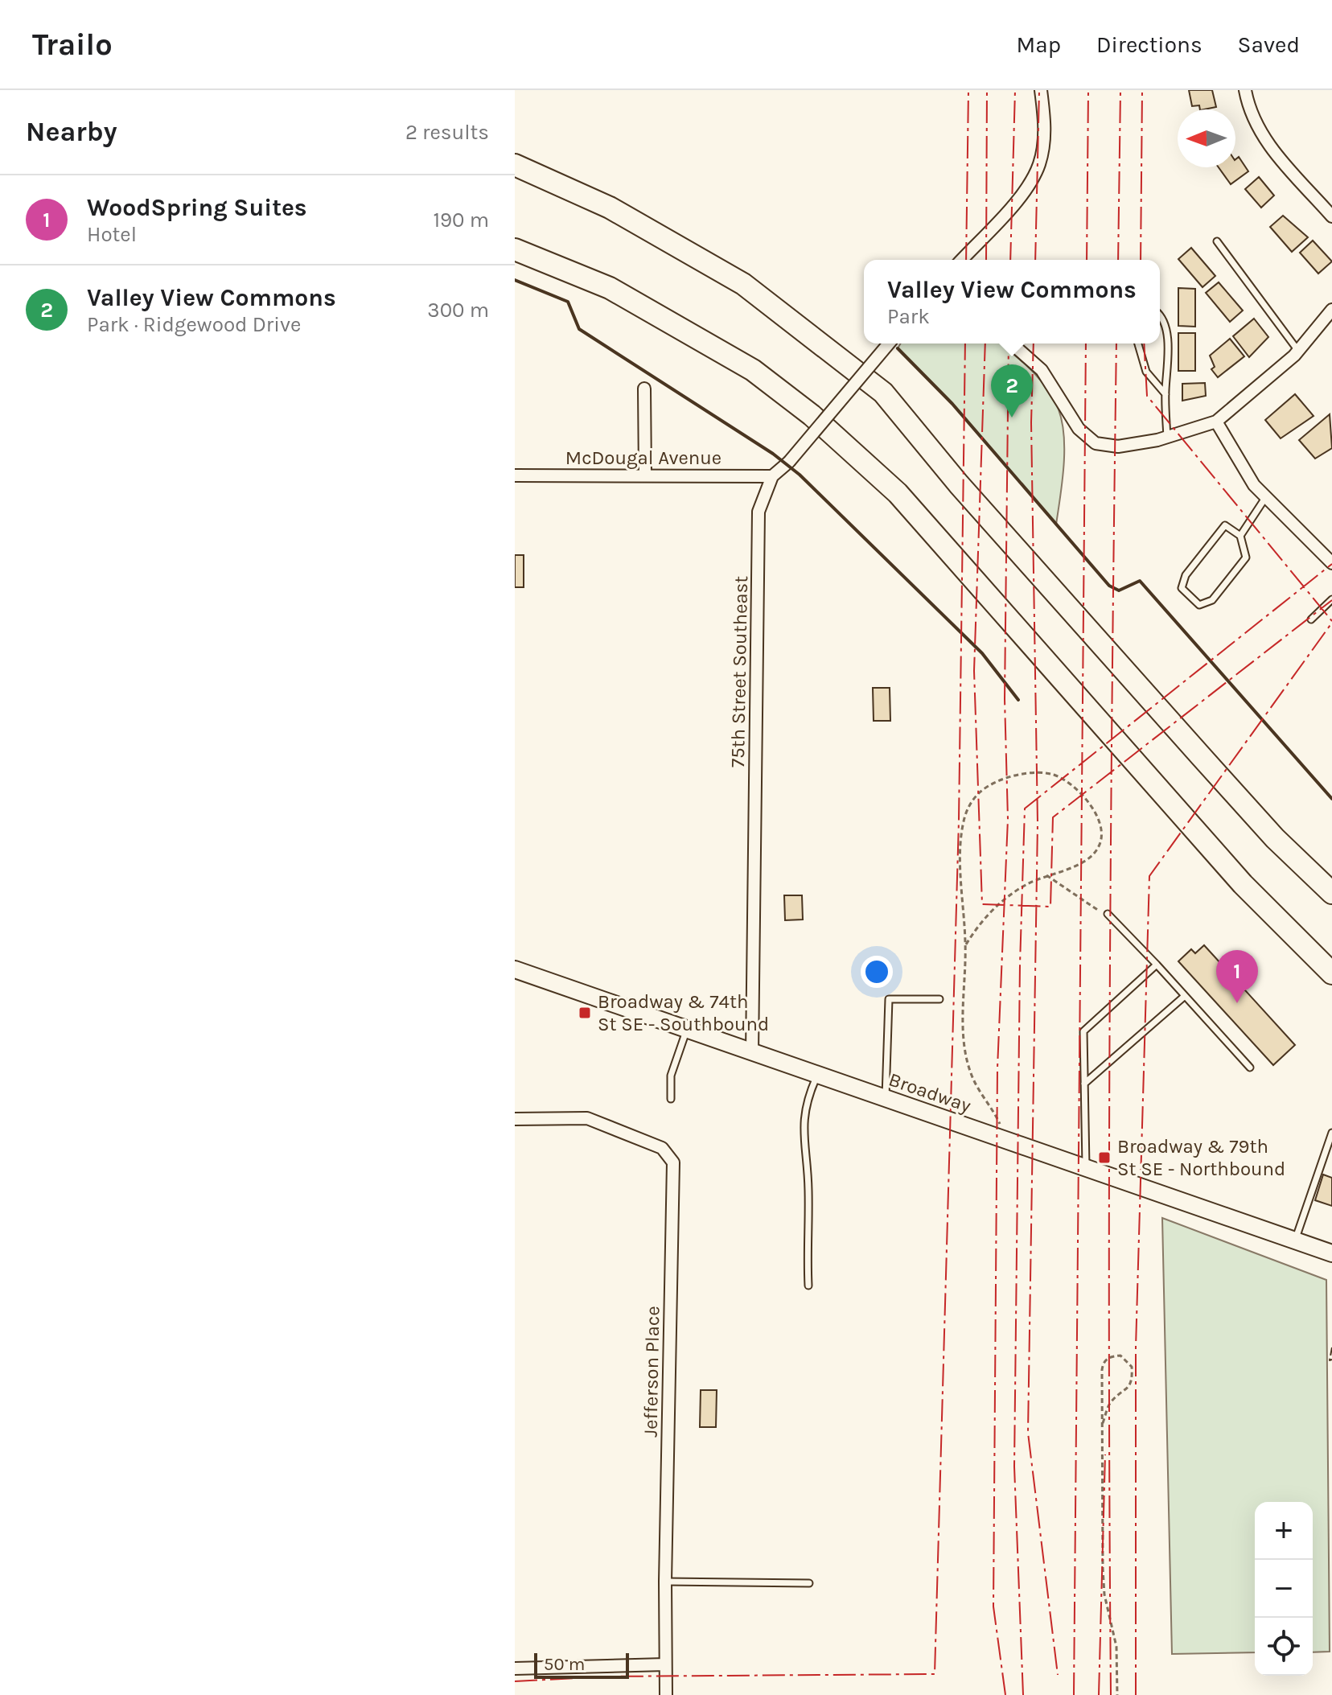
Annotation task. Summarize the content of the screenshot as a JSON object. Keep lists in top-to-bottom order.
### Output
{
  "streets": {
    "street": [
      "McDougal Avenue",
      "75th Street Southeast",
      "Broadway",
      "Jefferson Place"
    ]
  },
  "crossings": [
    ["McDougal Avenue", "75th Street Southeast"],
    ["75th Street Southeast", "Broadway"]
  ],
  "places": {
    "transit": ["Broadway & 74th St SE - Southbound", "Broadway & 79th St SE - Northbound"]
  },
  "scale_bar": "50 m",
  "north": "left",
  "page": {
    "header": "Trailo",
    "nav": ["Map", "Directions", "Saved"],
    "heading": ["Nearby", "2 results"],
    "list": [
      {
        "mark": "1",
        "name": "WoodSpring Suites",
        "note": "Hotel",
        "value": "190 m"
      },
      {
        "mark": "2",
        "name": "Valley View Commons",
        "note": "Park · Ridgewood Drive",
        "value": "300 m"
      }
    ],
    "popup": ["Valley View Commons", "Park"],
    "pins": ["2", "1"],
    "map_buttons": ["+", "−"],
    "scale": "50 m"
  }
}
